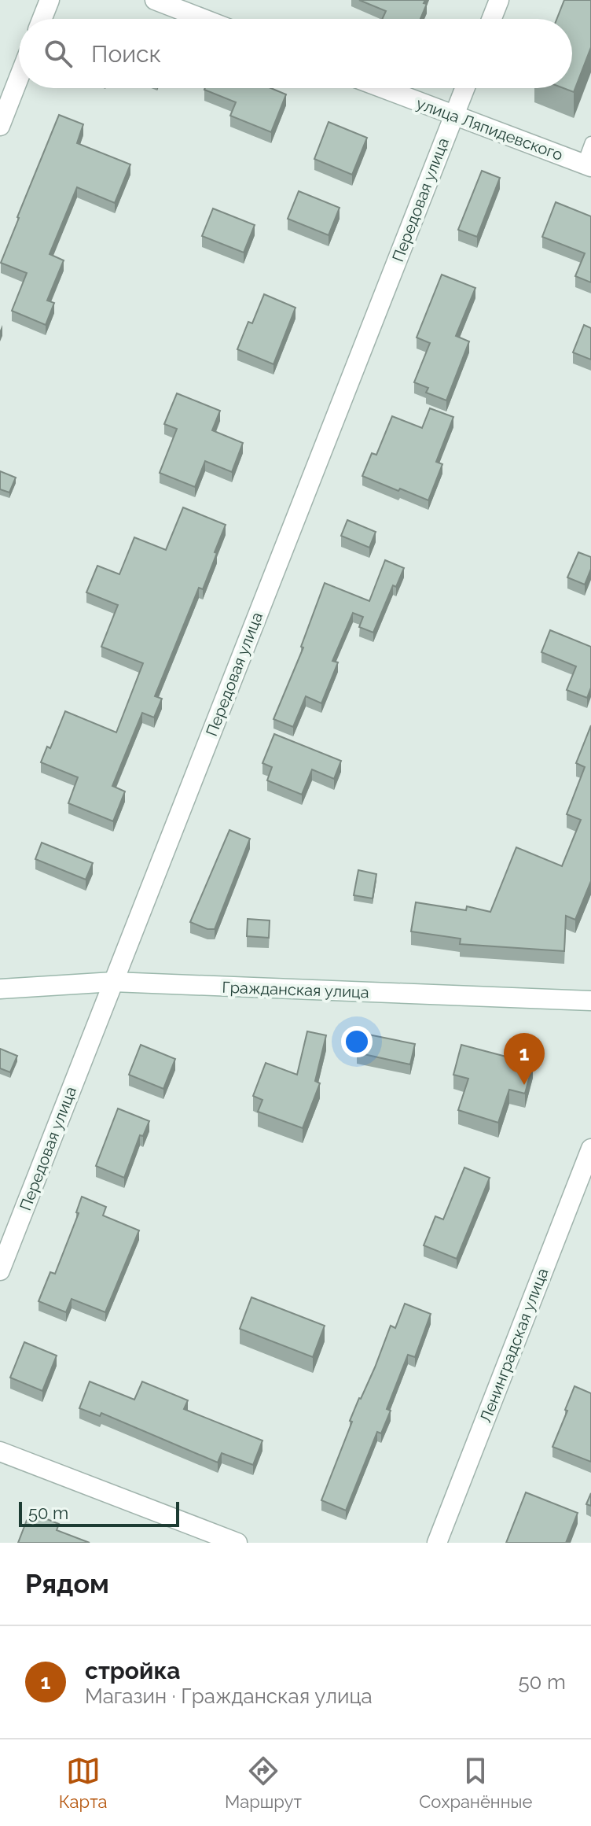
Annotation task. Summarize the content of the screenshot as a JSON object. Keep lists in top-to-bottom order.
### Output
{
  "streets": {
    "street": [
      "улица Ляпидевского",
      "Передовая улица",
      "Гражданская улица",
      "Ленинградская улица"
    ]
  },
  "crossings": [
    ["улица Ляпидевского", "Передовая улица"],
    ["Передовая улица", "Гражданская улица"]
  ],
  "scale_bar": "50 m",
  "page": {
    "search": "Поиск",
    "pins": "1",
    "scale": "50 m",
    "heading": "Рядом",
    "list": [
      {
        "mark": "1",
        "name": "стройка",
        "note": "Магазин · Гражданская улица",
        "value": "50 m"
      }
    ],
    "nav": ["Карта", "Маршрут", "Сохранённые"]
  }
}
